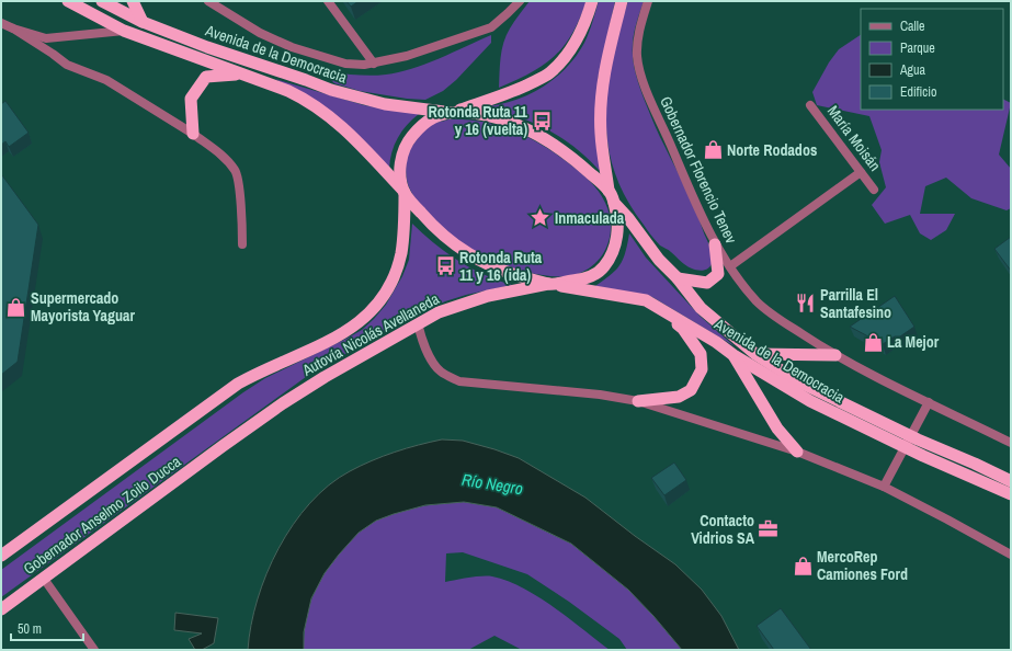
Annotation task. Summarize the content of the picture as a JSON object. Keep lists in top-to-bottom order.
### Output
{
  "streets": {
    "highway": ["Avenida de la Democracia", "Autovía Nicolás Avellaneda", "Gobernador Anselmo Zoilo Ducca"],
    "street": ["María Moisán", "Gobernador Florencio Tenev"]
  },
  "crossings": [
    ["Avenida de la Democracia", "Autovía Nicolás Avellaneda"],
    ["Autovía Nicolás Avellaneda", "Gobernador Anselmo Zoilo Ducca"]
  ],
  "water": ["Río Negro"],
  "places": {
    "bus stop": ["Rotonda Ruta 11 y 16 (vuelta)", "Rotonda Ruta 11 y 16 (ida)"],
    "shop": [
      "Norte Rodados",
      "Supermercado Mayorista Yaguar",
      "La Mejor",
      "MercoRep Camiones Ford"
    ],
    "place": ["Inmaculada"],
    "restaurant": ["Parrilla El Santafesino"],
    "office": ["Contacto Vidrios SA"]
  },
  "legend": [
    "Calle",
    "Parque",
    "Agua",
    "Edificio"
  ],
  "scale_bar": "50 m"
}
